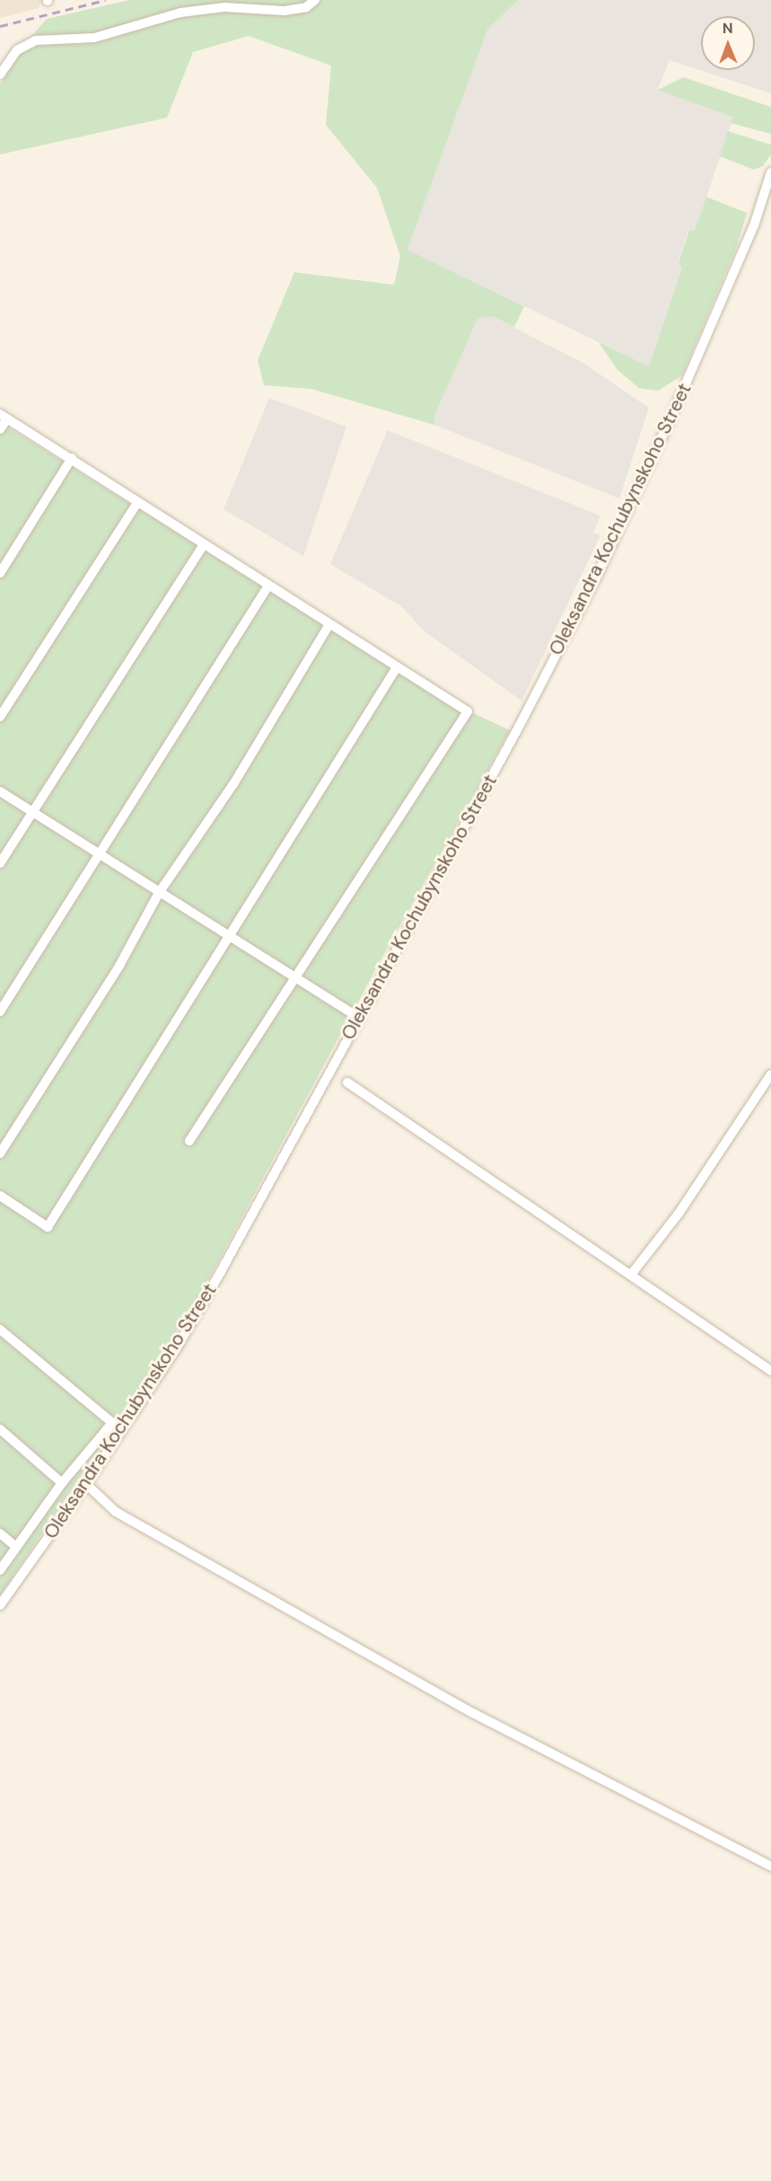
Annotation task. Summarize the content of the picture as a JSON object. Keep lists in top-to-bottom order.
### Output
{
  "streets": {
    "street": ["Oleksandra Kochubynskoho Street"]
  },
  "north": "top"
}
